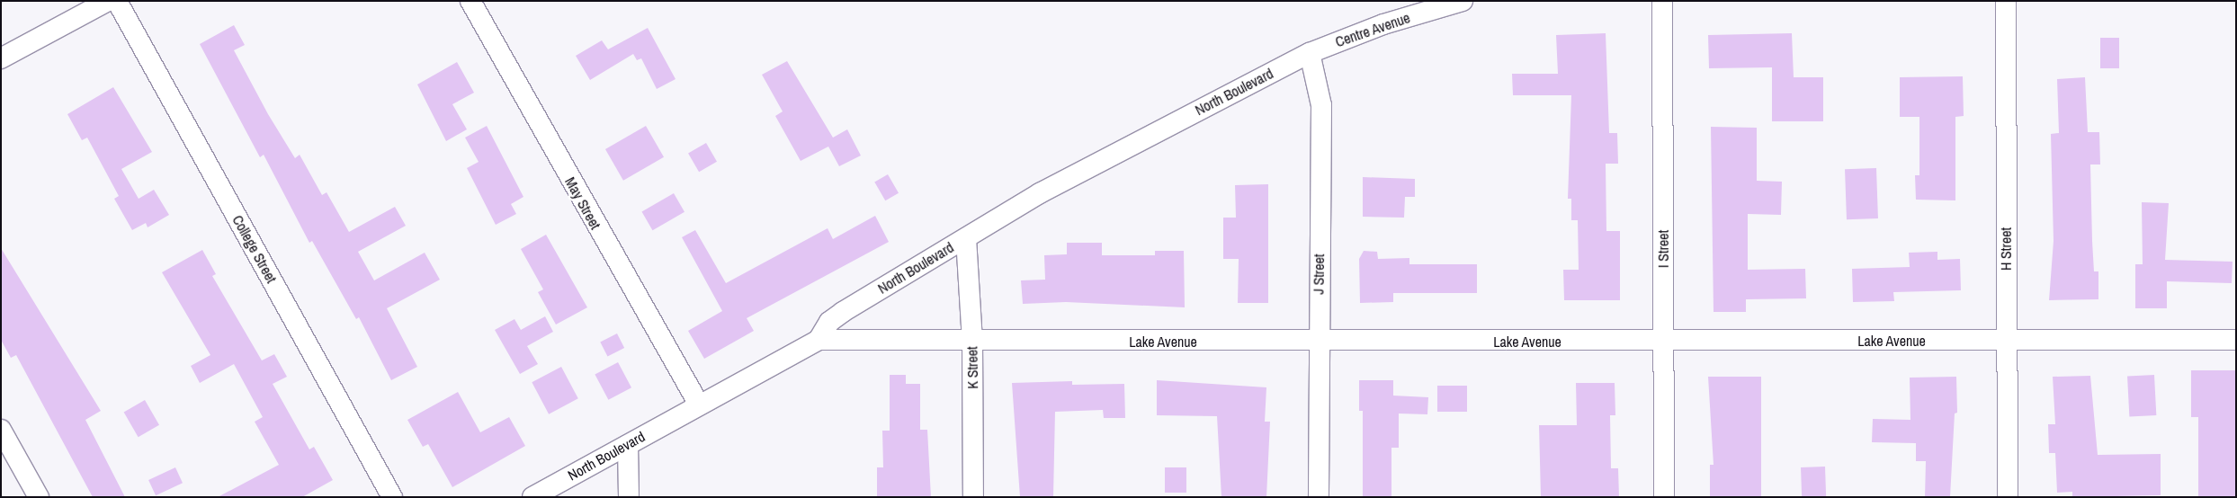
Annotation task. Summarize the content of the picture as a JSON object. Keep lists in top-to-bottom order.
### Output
{
  "streets": {
    "street": [
      "Centre Avenue",
      "North Boulevard",
      "May Street",
      "College Street",
      "I Street",
      "H Street",
      "J Street",
      "Lake Avenue",
      "K Street"
    ]
  },
  "crossings": [
    ["Centre Avenue", "North Boulevard"],
    ["Centre Avenue", "J Street"],
    ["North Boulevard", "May Street"],
    ["North Boulevard", "J Street"],
    ["North Boulevard", "Lake Avenue"],
    ["North Boulevard", "K Street"],
    ["I Street", "Lake Avenue"],
    ["H Street", "Lake Avenue"],
    ["J Street", "Lake Avenue"],
    ["Lake Avenue", "K Street"]
  ]
}
